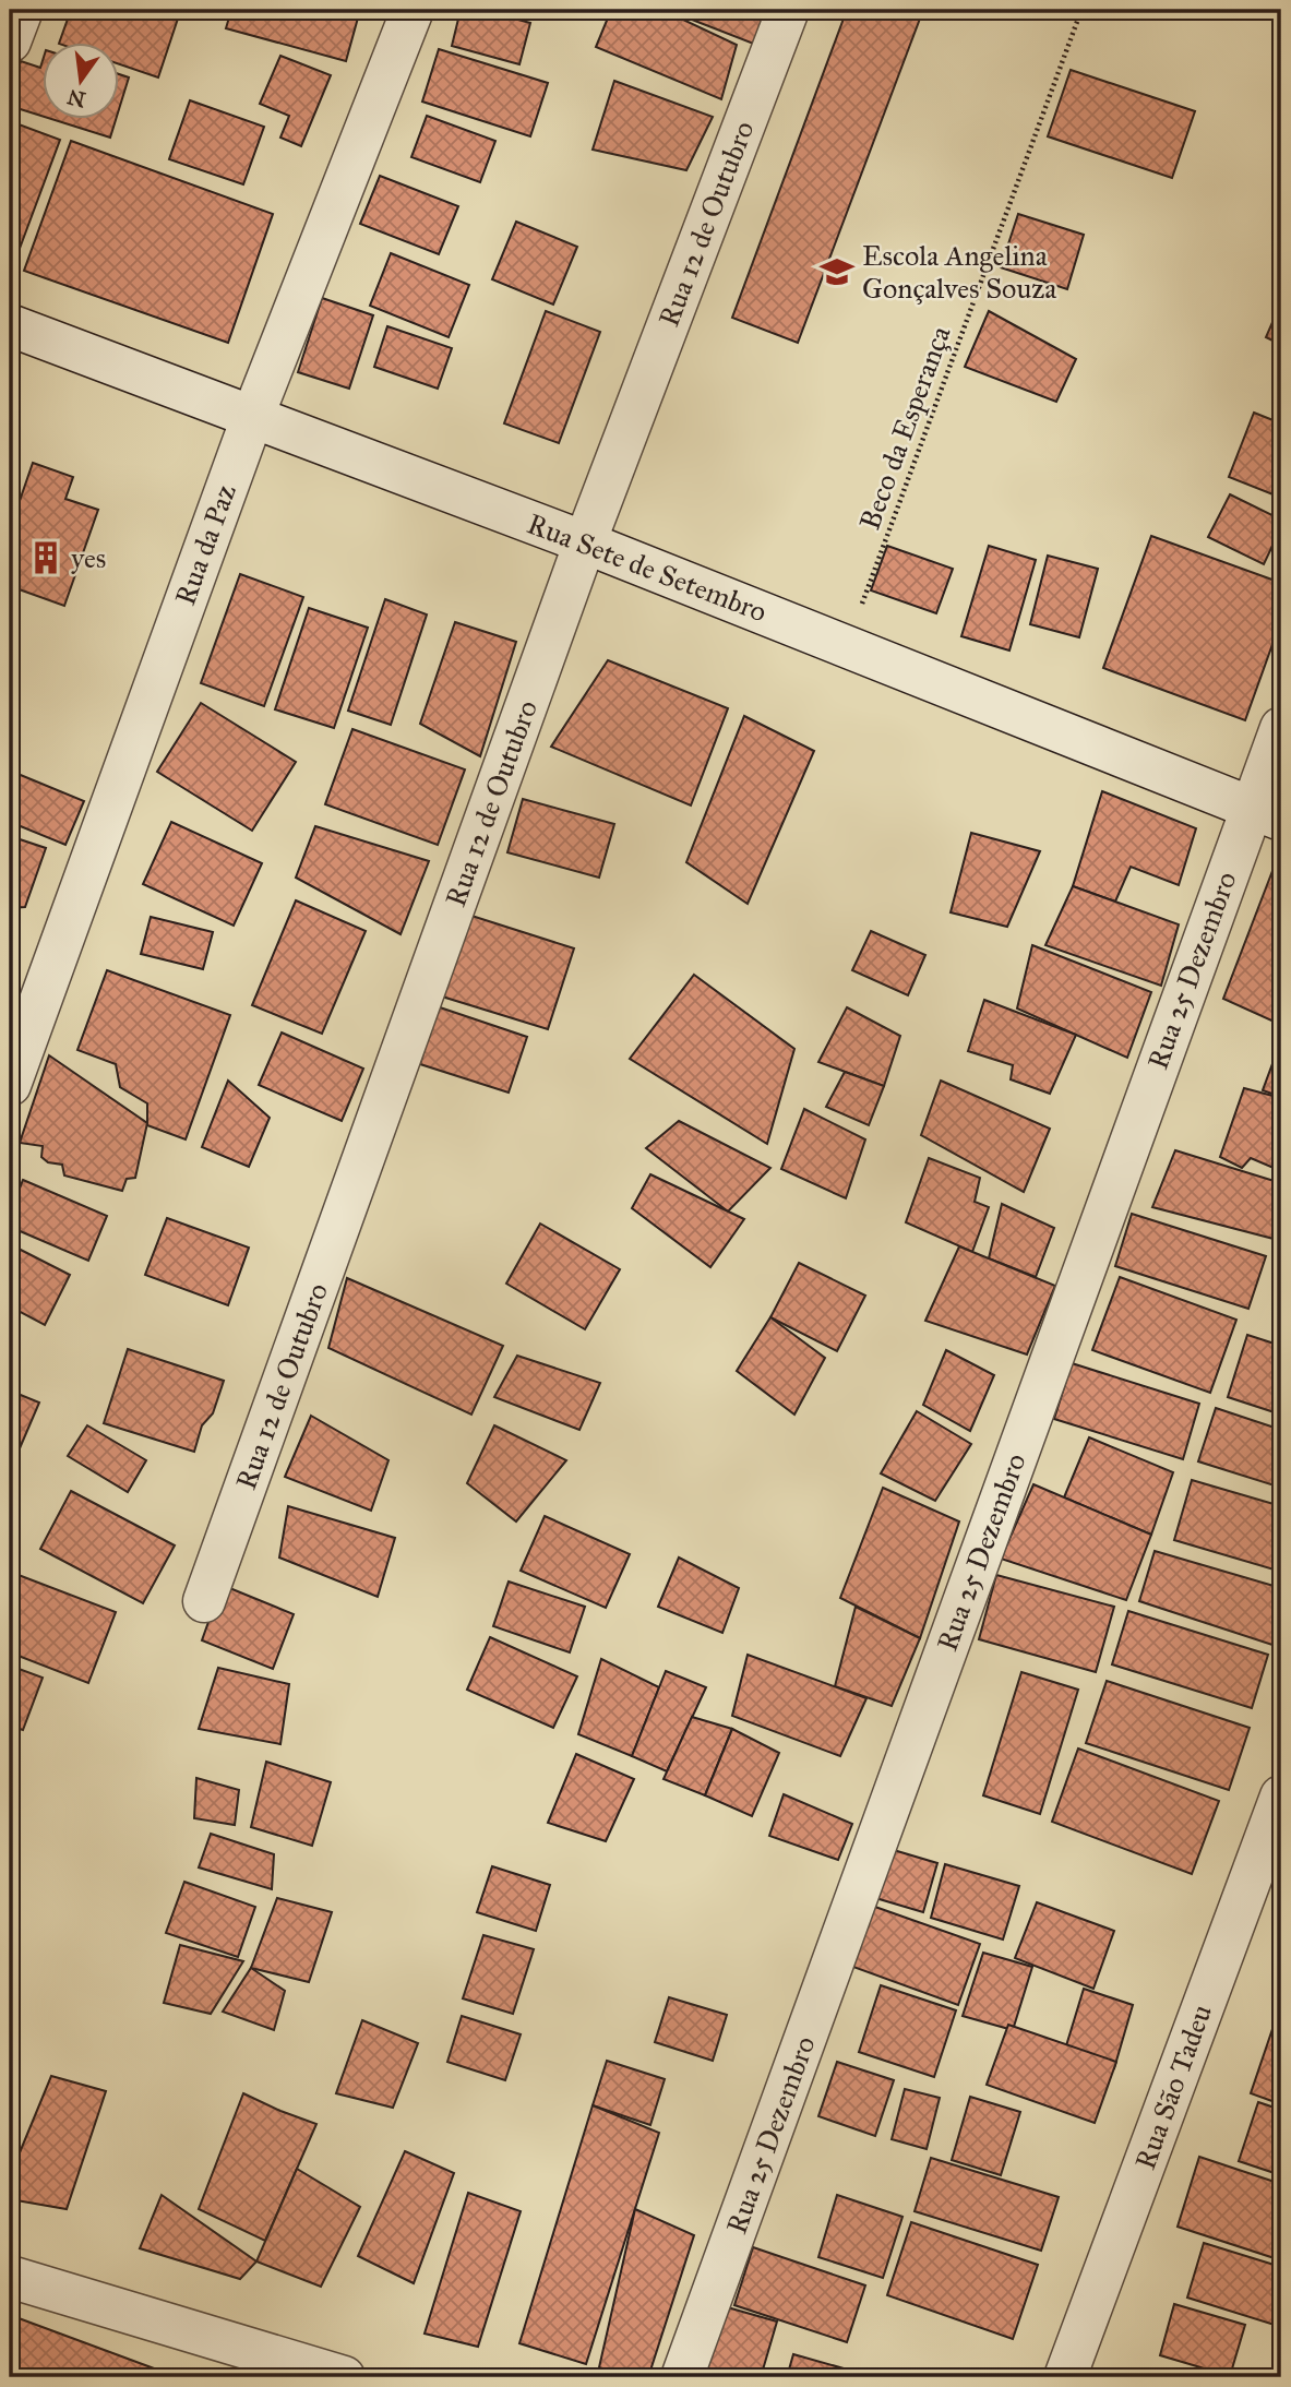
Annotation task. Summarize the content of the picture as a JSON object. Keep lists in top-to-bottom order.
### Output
{
  "streets": {
    "street": [
      "Rua 12 de Outubro",
      "Rua da Paz",
      "Rua Sete de Setembro",
      "Rua 25 Dezembro",
      "Rua São Tadeu"
    ],
    "path": ["Beco da Esperança"]
  },
  "crossings": [
    ["Rua 12 de Outubro", "Rua Sete de Setembro"],
    ["Beco da Esperança", "Rua Sete de Setembro"],
    ["Rua da Paz", "Rua Sete de Setembro"],
    ["Rua Sete de Setembro", "Rua 25 Dezembro"]
  ],
  "places": {
    "school or university": ["Escola Angelina Gonçalves Souza"],
    "building": ["yes"]
  },
  "north": "bottom"
}
